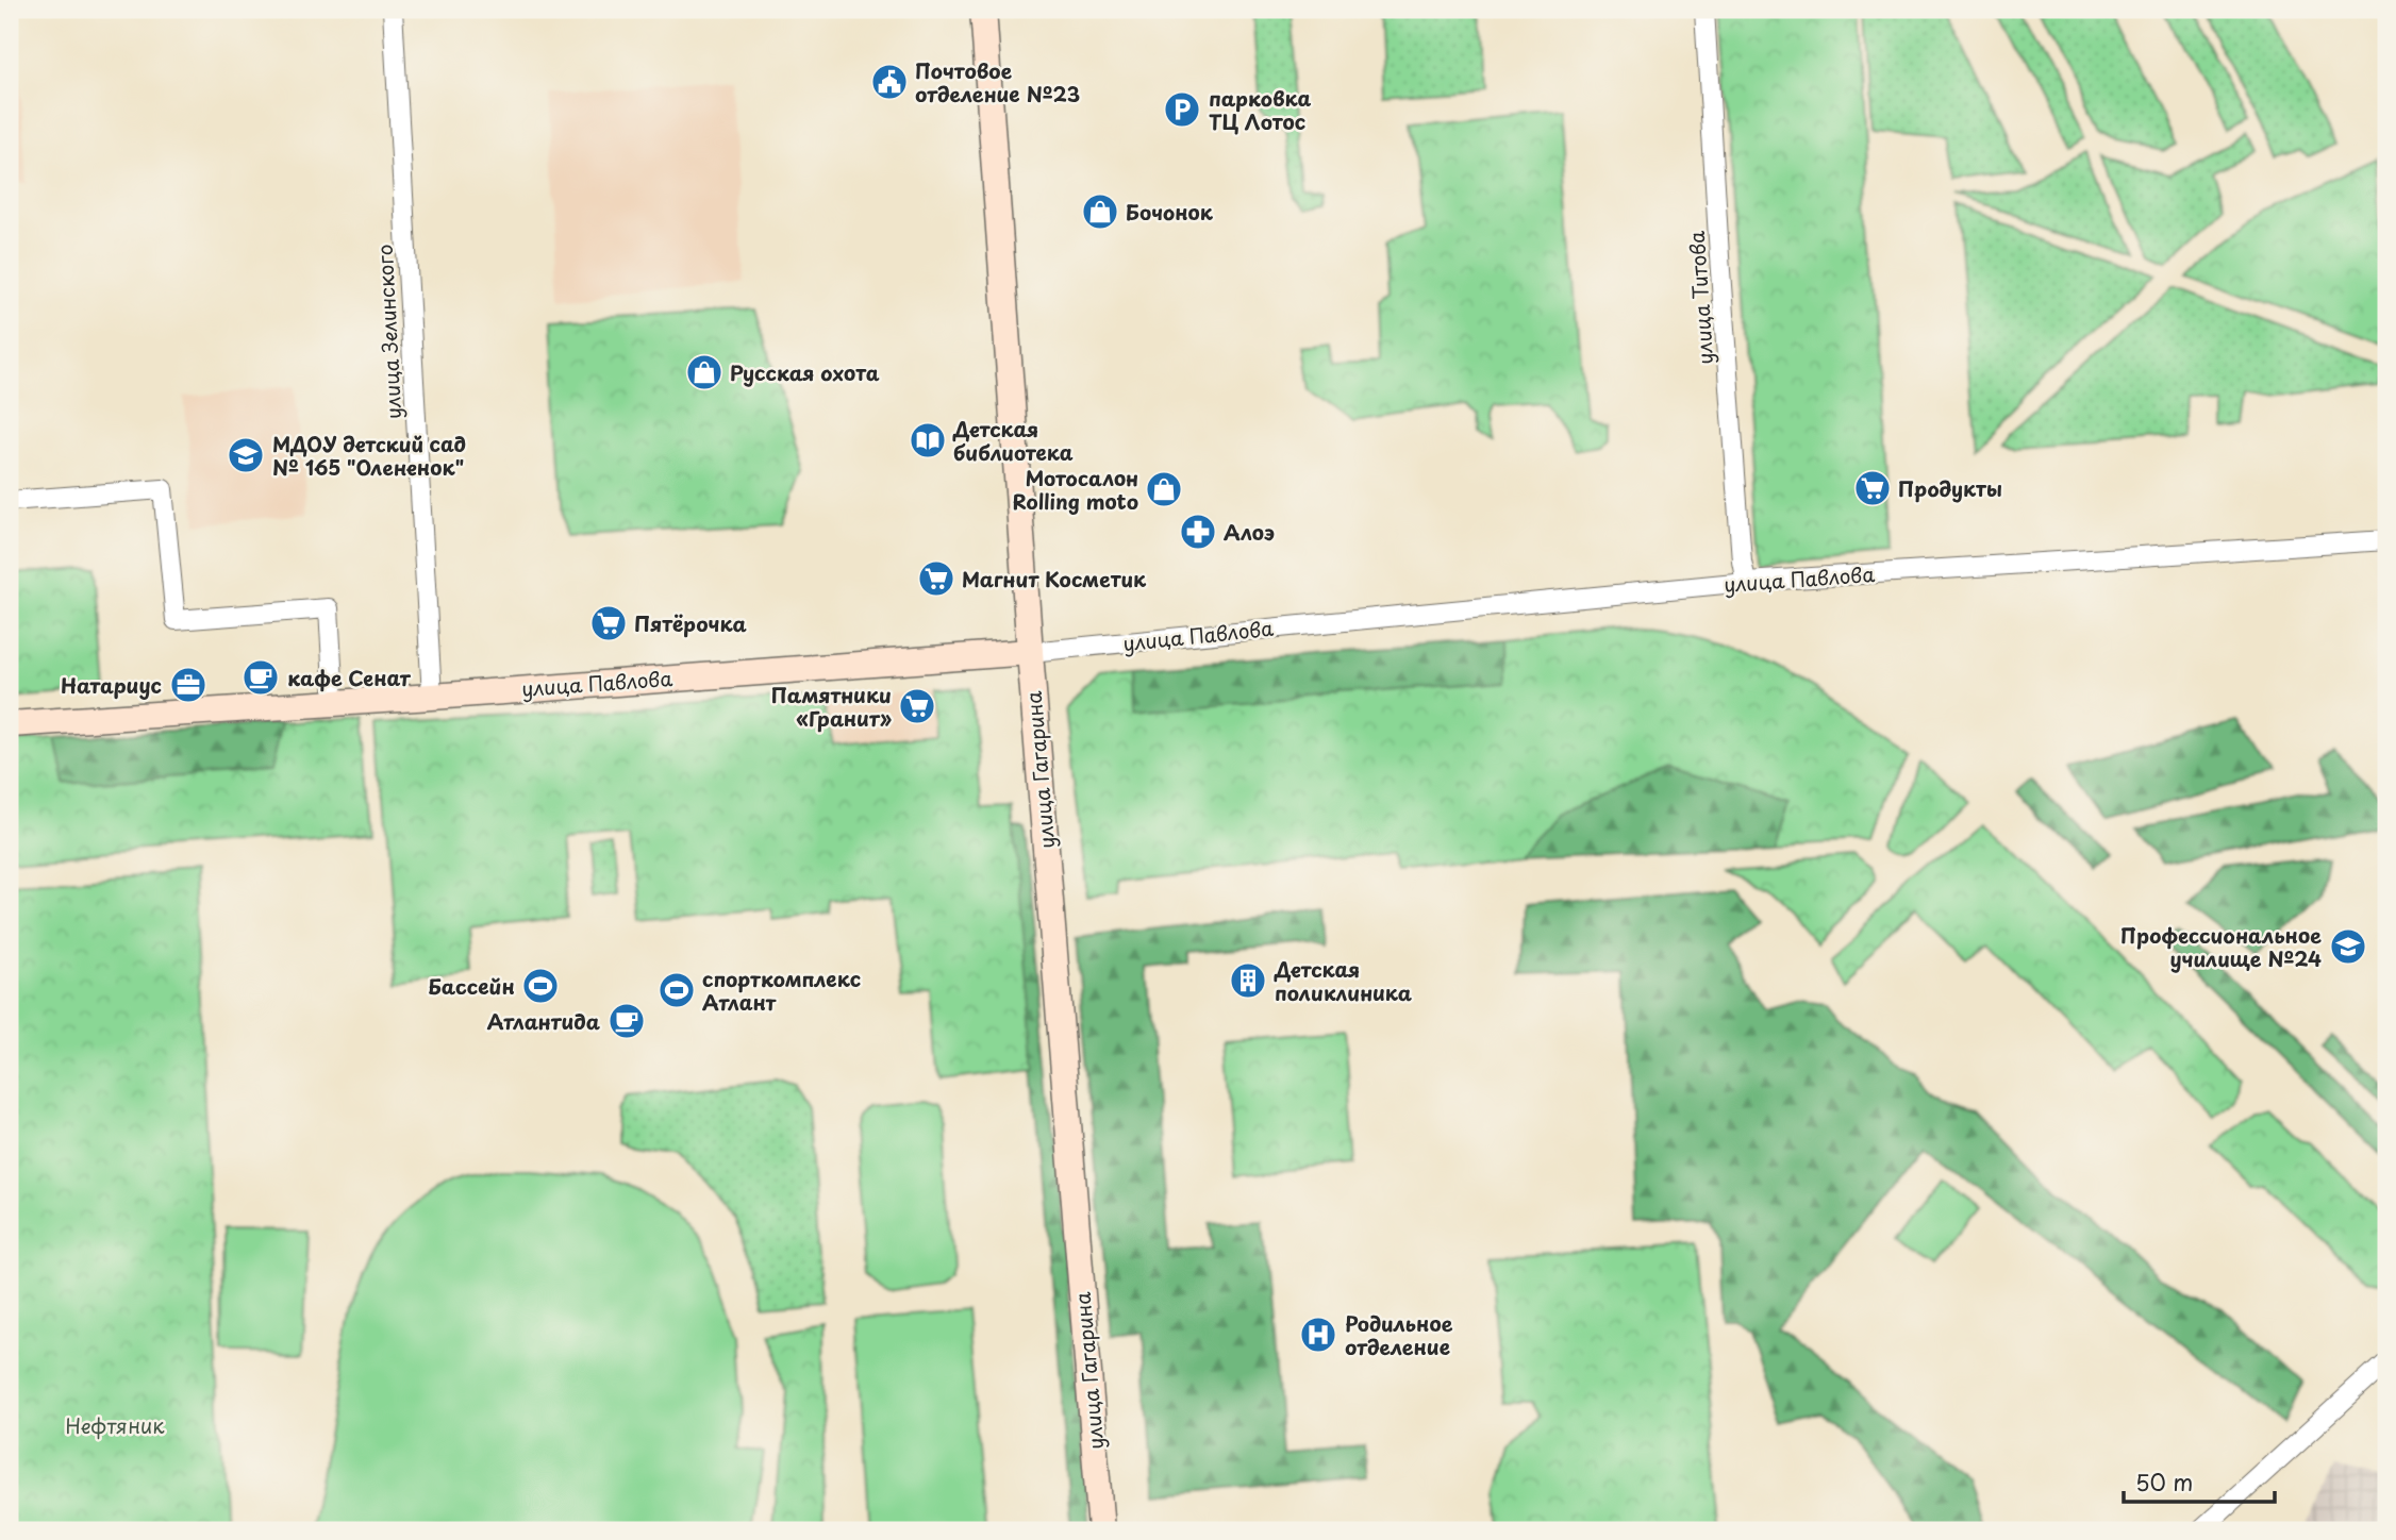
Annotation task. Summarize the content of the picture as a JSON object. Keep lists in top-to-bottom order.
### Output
{
  "streets": {
    "main road": ["улица Павлова", "улица Гагарина"],
    "street": ["улица Титова", "улица Зелинского"]
  },
  "crossings": [
    ["улица Титова", "улица Павлова"],
    ["улица Зелинского", "улица Павлова"],
    ["улица Павлова", "улица Гагарина"]
  ],
  "parks": ["Нефтяник"],
  "places": {
    "public building": ["Почтовое отделение №23"],
    "parking": ["парковка ТЦ Лотос"],
    "shop": ["Бочонок", "Русская охота", "Мотосалон Rolling moto"],
    "library": ["Детская библиотека"],
    "school or university": ["МДОУ детский сад № 165 \"Олененок\"", "Профессиональное училище №24"],
    "supermarket": [
      "Продукты",
      "Магнит Косметик",
      "Пятёрочка",
      "Памятники «Гранит»"
    ],
    "pharmacy": ["Алоэ"],
    "cafe": ["кафе Сенат", "Атлантида"],
    "office": ["Натариус"],
    "building": ["Детская поликлиника"],
    "sports": ["Бассейн", "спорткомплекс Атлант"],
    "hospital": ["Родильное отделение"]
  },
  "scale_bar": "50 m"
}
